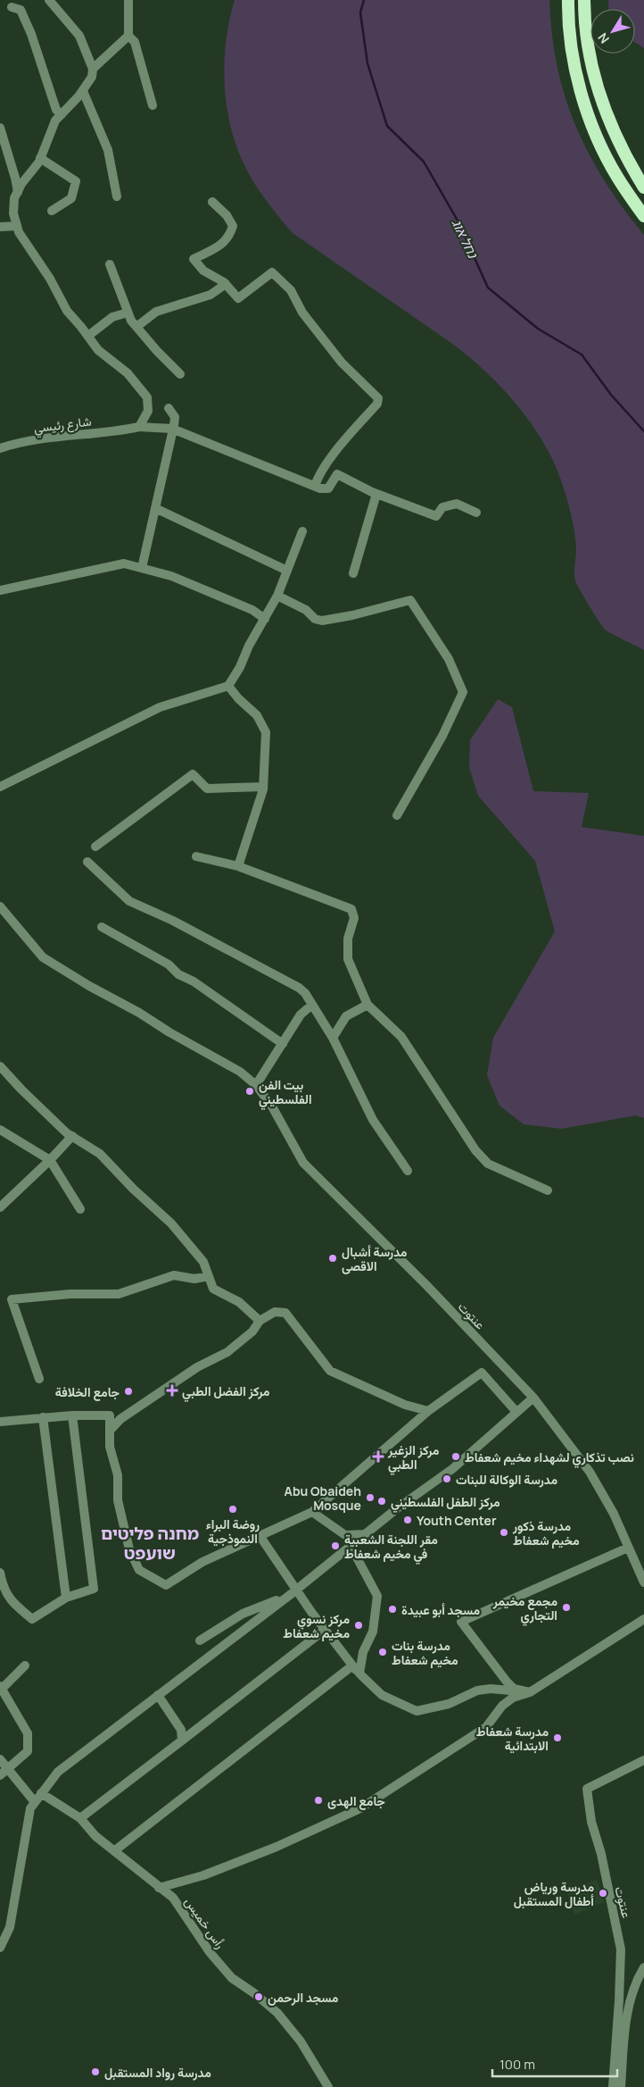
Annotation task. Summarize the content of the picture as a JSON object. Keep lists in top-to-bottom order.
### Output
{
  "streets": {
    "street": ["شارع رئيسي", "عنتوت", "رأس خميس"]
  },
  "districts": ["מחנה פליטים שועפט"],
  "water": ["נחל אוג"],
  "places": {
    "other": [
      "بيت الفن الفلسطيني",
      "مدرسة أشبال الاقصى",
      "جامع الخلافة",
      "نصب تذكاري لشهداء مخيم شعفاط",
      "مدرسة الوكالة للبنات",
      "Abu Obaideh Mosque",
      "مركز الطفل الفلسطيني",
      "روضة البراء النموذجية",
      "Youth Center",
      "مدرسة ذكور مخيم شعفاط",
      "مقر اللجنة الشعبية في مخيم شعفاط",
      "مجمع مخيمر التجاري",
      "مسجد أبو عبيدة",
      "مركز نسوي مخيم شعفاط",
      "مدرسة بنات مخيم شعفاط",
      "مدرسة شعفاط الابتدائية",
      "جامع الهدى",
      "مدرسة ورياض أطفال المستقبل",
      "مسجد الرحمن",
      "مدرسة رواد المستقبل"
    ],
    "health": ["مركز الفضل الطبي", "مركز الزغير الطبي"]
  },
  "scale_bar": "100 m",
  "north": "bottom left"
}
